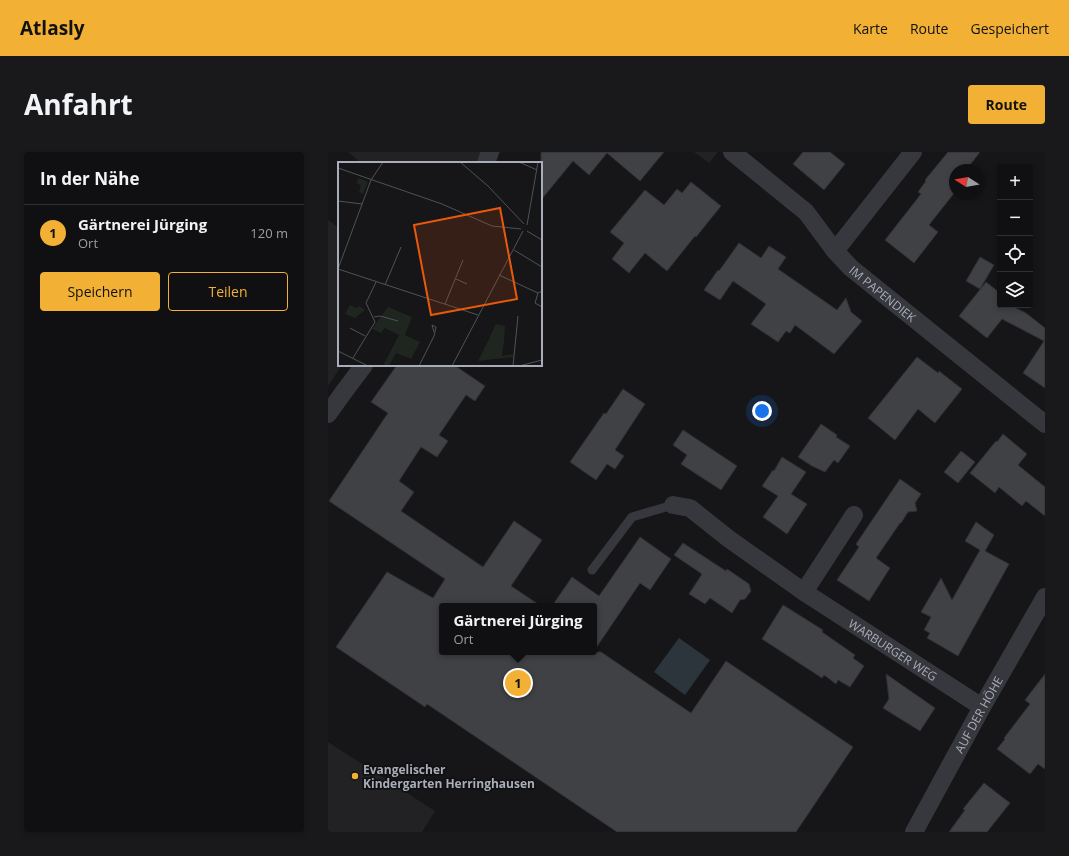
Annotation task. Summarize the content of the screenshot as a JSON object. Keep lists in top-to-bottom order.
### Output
{
  "streets": {
    "street": ["IM PAPENDIEK", "WARBURGER WEG", "AUF DER HÖHE"]
  },
  "crossings": [
    ["WARBURGER WEG", "AUF DER HÖHE"]
  ],
  "places": ["Evangelischer Kindergarten Herringhausen"],
  "north": "left",
  "page": {
    "header": "Atlasly",
    "nav": ["Karte", "Route", "Gespeichert"],
    "title": "Anfahrt",
    "buttons": [
      "Route",
      ["Speichern", "Teilen"]
    ],
    "heading": "In der Nähe",
    "map_buttons": ["+", "−"],
    "list": [
      {
        "mark": "1",
        "name": "Gärtnerei Jürging",
        "note": "Ort",
        "value": "120 m"
      }
    ],
    "popup": ["Gärtnerei Jürging", "Ort"],
    "pins": "1"
  }
}
